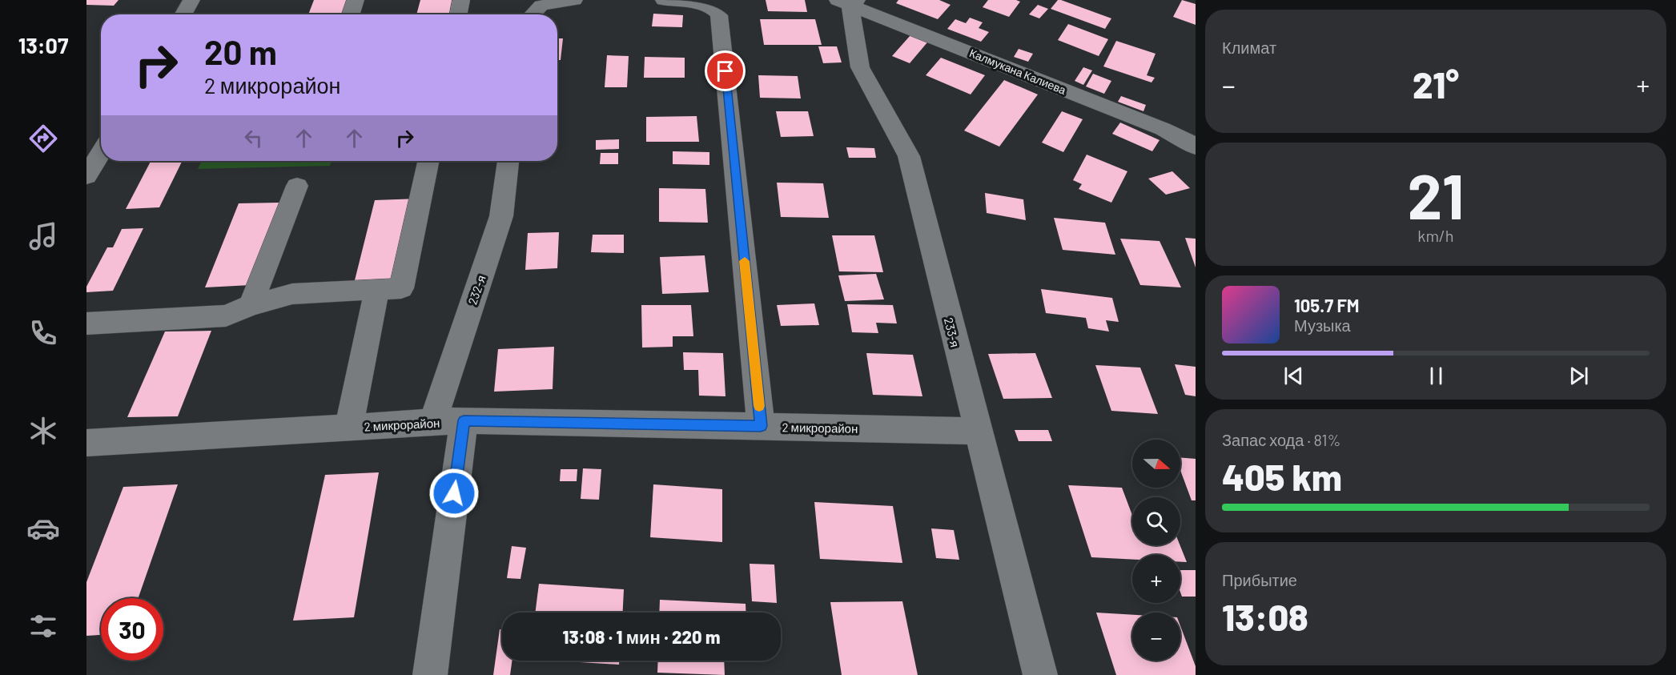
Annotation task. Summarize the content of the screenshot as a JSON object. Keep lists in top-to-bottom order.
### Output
{
  "streets": {
    "street": [
      "Калмукана Калиева",
      "232-я",
      "233-я",
      "2 микрорайон"
    ]
  },
  "crossings": [
    ["Калмукана Калиева", "233-я"],
    ["232-я", "2 микрорайон"],
    ["233-я", "2 микрорайон"]
  ],
  "north": "right",
  "page": {
    "tabs": "13:07",
    "tile": [
      "Климат",
      ["21", "km/h"],
      ["Запас хода · 81%", "405 km"],
      ["Прибытие", "13:08"]
    ],
    "turn": ["20 m", "2 микрорайон"],
    "heat": ["−", "21°", "+"],
    "song": ["105.7 FM", "Музыка"],
    "map_buttons": ["+", "−"],
    "limit": "30",
    "trip": "13:08 · 1 мин · 220 m"
  }
}
